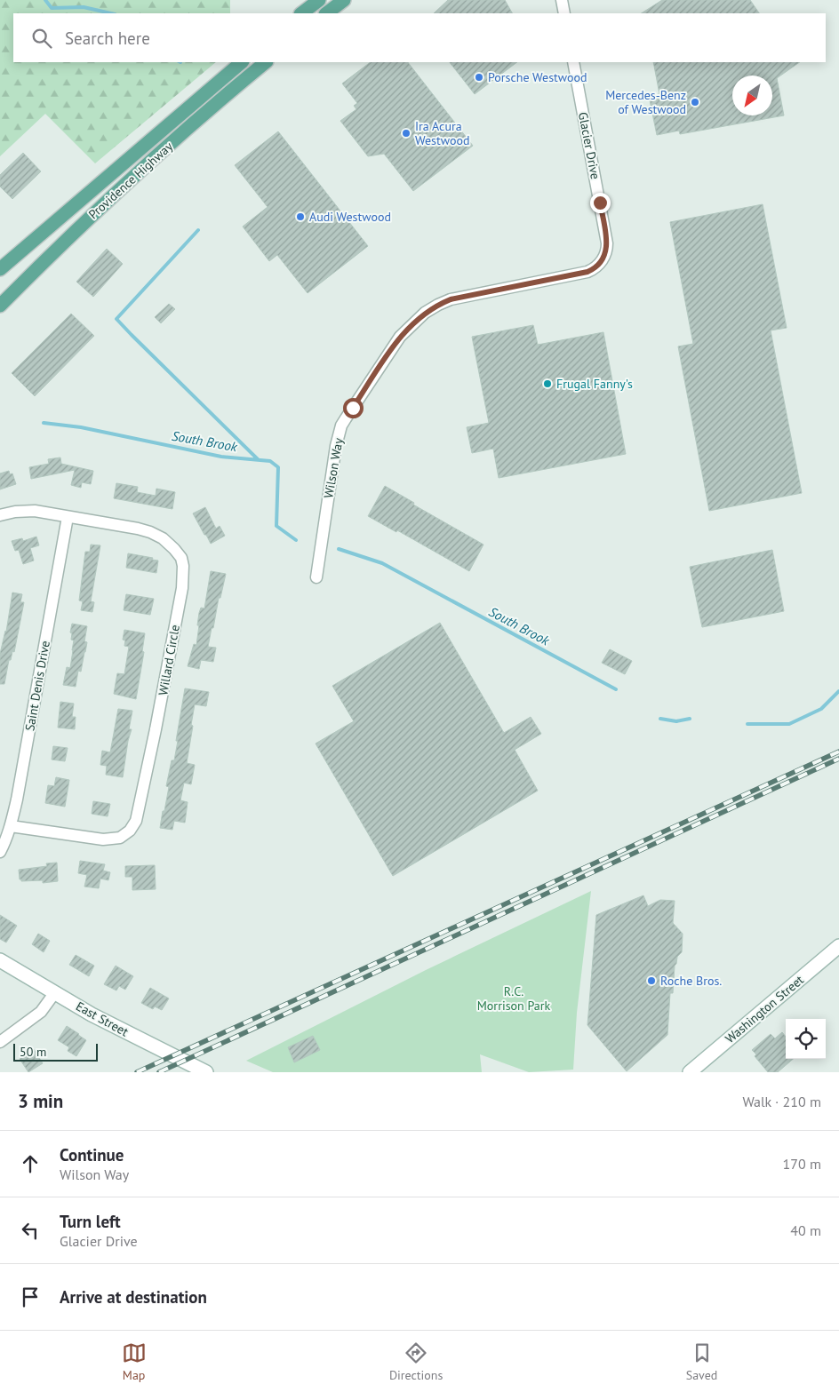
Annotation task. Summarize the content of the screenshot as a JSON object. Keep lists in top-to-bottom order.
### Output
{
  "streets": {
    "main road": ["Providence Highway", "Washington Street", "East Street"],
    "street": [
      "Glacier Drive",
      "Wilson Way",
      "Willard Circle",
      "Saint Denis Drive"
    ]
  },
  "crossings": [
    ["Glacier Drive", "Wilson Way"],
    ["Willard Circle", "Saint Denis Drive"]
  ],
  "water": ["South Brook"],
  "parks": ["R.C. Morrison Park"],
  "places": [
    "Porsche Westwood",
    "Mercedes-Benz of Westwood",
    "Ira Acura Westwood",
    "Audi Westwood",
    "Frugal Fanny's",
    "Roche Bros."
  ],
  "scale_bar": "50 m",
  "north": "bottom left",
  "page": {
    "search": "Search here",
    "scale": "50 m",
    "heading": ["3 min", "Walk · 210 m"],
    "list": [
      ["Continue", "Wilson Way", "170 m"],
      ["Turn left", "Glacier Drive", "40 m"],
      "Arrive at destination"
    ],
    "nav": ["Map", "Directions", "Saved"]
  }
}
